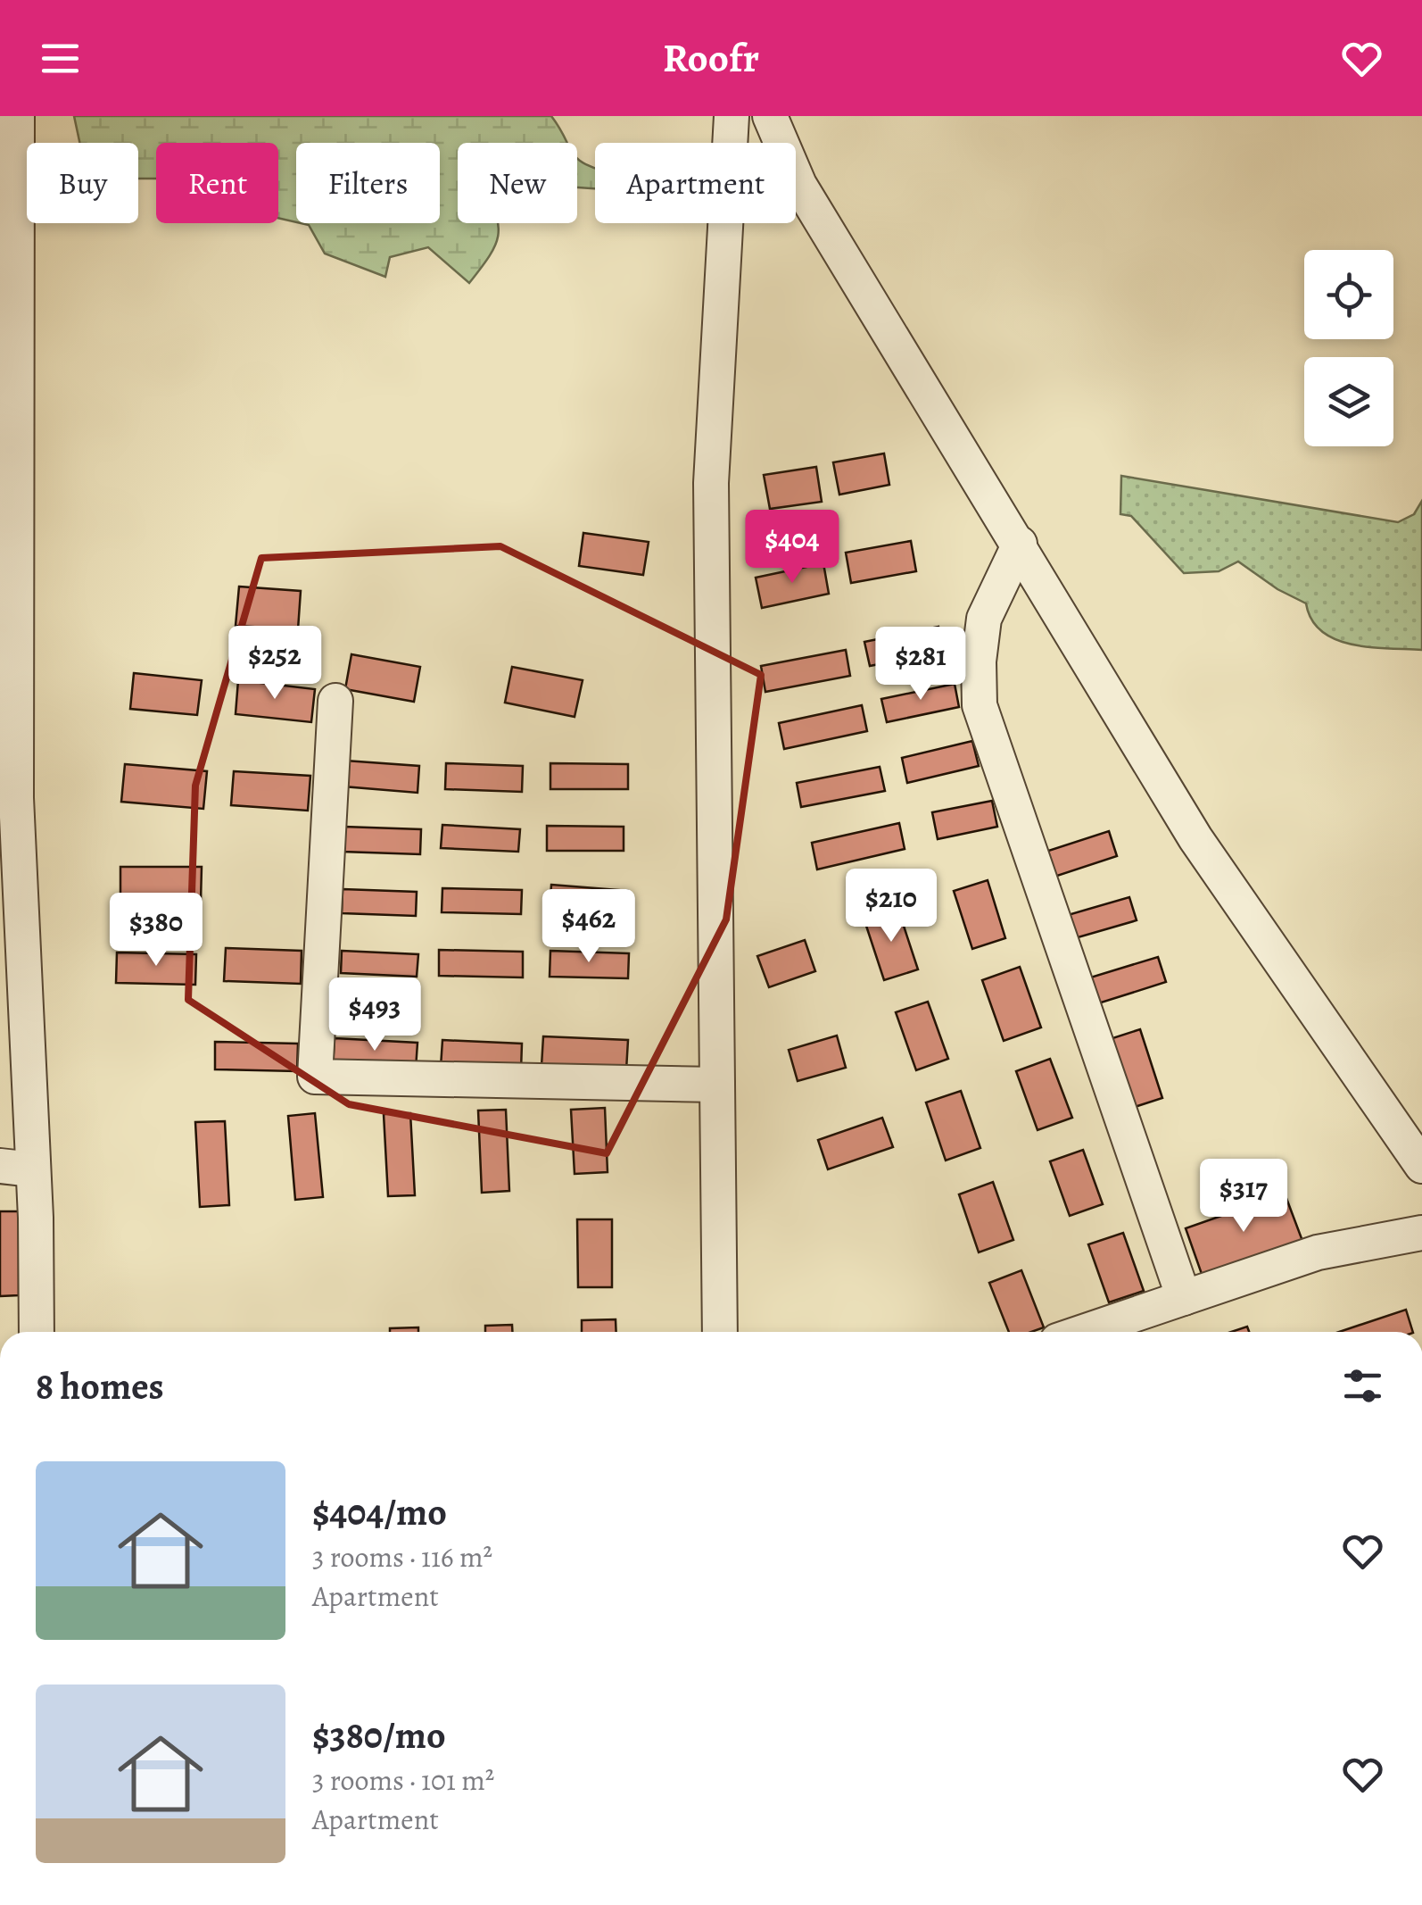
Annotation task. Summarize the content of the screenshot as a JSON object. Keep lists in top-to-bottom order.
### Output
{
  "page": {
    "header": "Roofr",
    "chip": [
      "Buy",
      "Rent",
      "Filters",
      "New",
      "Apartment"
    ],
    "price": [
      "$404",
      "$252",
      "$281",
      "$210",
      "$462",
      "$380",
      "$493",
      "$317"
    ],
    "heading": "8 homes",
    "list": [
      {
        "name": "$404/mo",
        "note": "3 rooms · 116 m² · Apartment"
      },
      {
        "name": "$380/mo",
        "note": "3 rooms · 101 m² · Apartment"
      }
    ]
  }
}
